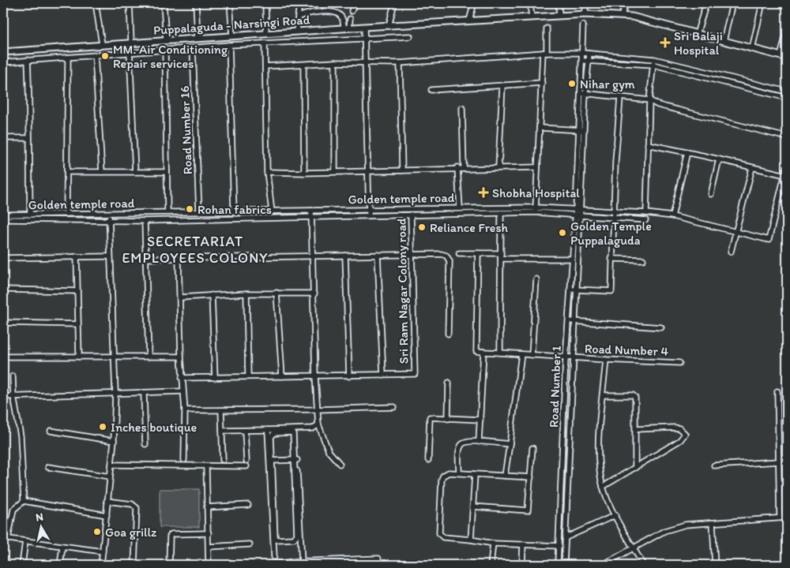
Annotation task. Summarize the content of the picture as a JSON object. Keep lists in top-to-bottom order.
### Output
{
  "streets": {
    "street": [
      "Puppalaguda - Narsingi Road",
      "Road Number 16",
      "Golden temple road",
      "Sri Ram Nagar Colony road",
      "Road Number 4",
      "Road Number 1"
    ]
  },
  "crossings": [
    ["Road Number 16", "Golden temple road"],
    ["Golden temple road", "Sri Ram Nagar Colony road"],
    ["Golden temple road", "Road Number 1"],
    ["Road Number 4", "Road Number 1"]
  ],
  "districts": ["SECRETARIAT EMPLOYEES COLONY"],
  "places": {
    "health": ["Sri Balaji Hospital", "Shobha Hospital"],
    "other": [
      "MM. Air Conditioning Repair services",
      "Nihar gym",
      "Rohan fabrics",
      "Reliance Fresh",
      "Golden Temple Puppalaguda",
      "Inches boutique",
      "Goa grillz"
    ]
  },
  "north": "top"
}
